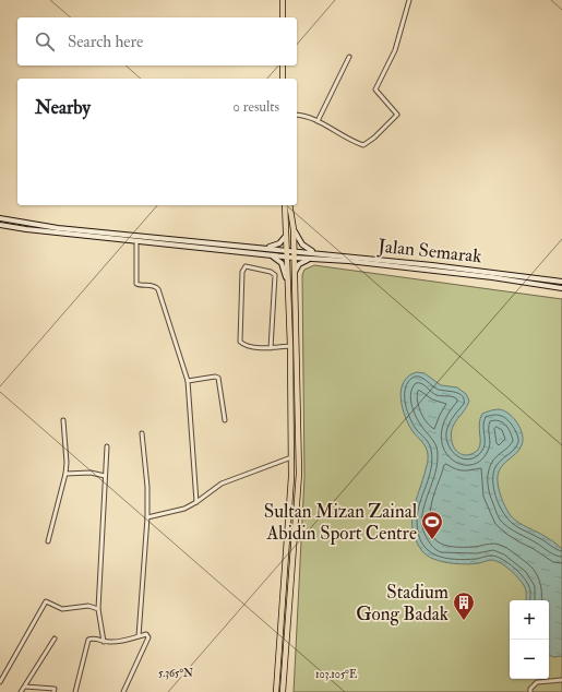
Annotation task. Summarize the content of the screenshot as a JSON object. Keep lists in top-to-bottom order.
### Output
{
  "streets": {
    "main road": ["Jalan Semarak"]
  },
  "places": {
    "sports": ["Sultan Mizan Zainal Abidin Sport Centre"],
    "building": ["Stadium Gong Badak"]
  },
  "page": {
    "search": "Search here",
    "heading": ["Nearby", "0 results"],
    "map_buttons": ["+", "−"]
  },
  "coordinates": ["5.365°N", "103.105°E"]
}
